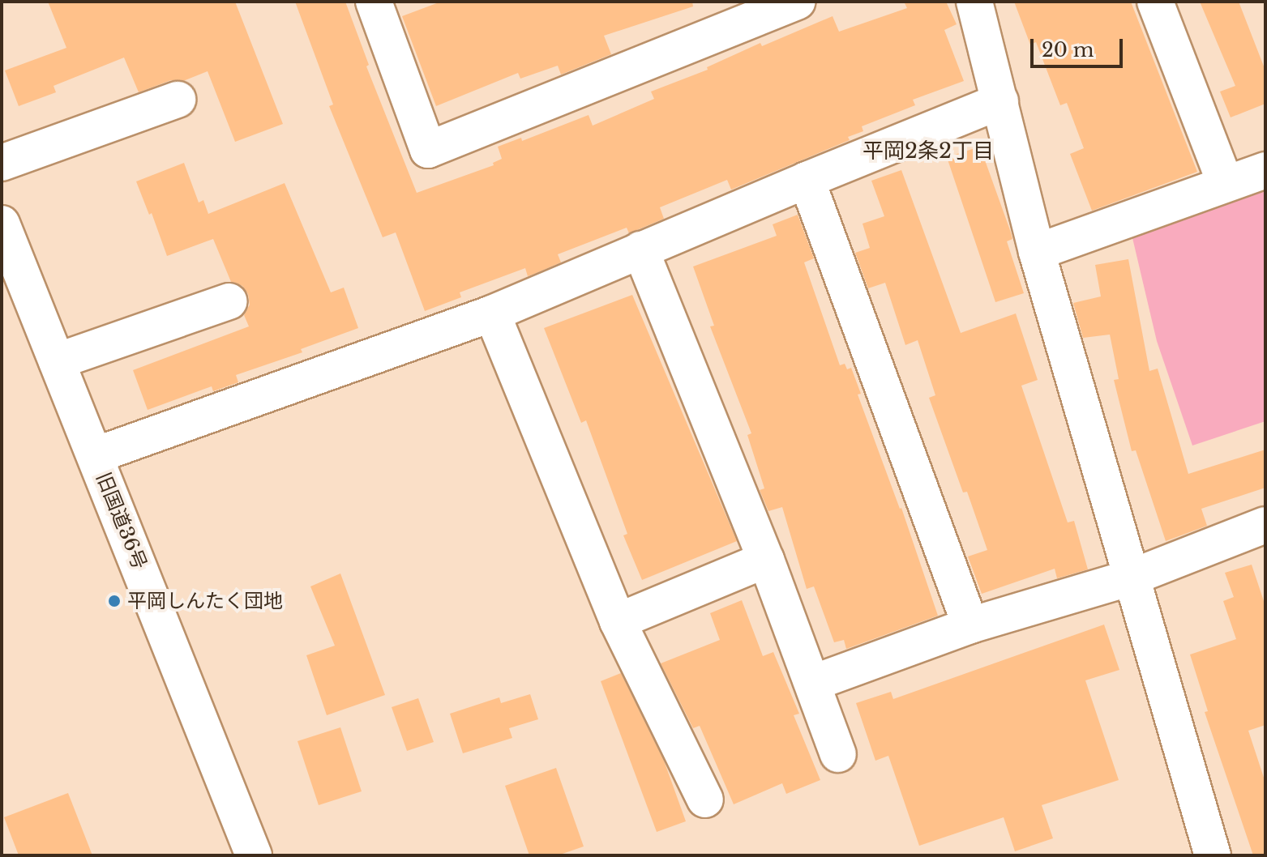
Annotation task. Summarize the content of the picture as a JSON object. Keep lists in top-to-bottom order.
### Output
{
  "streets": {
    "street": ["旧国道36号"]
  },
  "districts": ["平岡2条2丁目"],
  "places": ["平岡しんたく団地"],
  "scale_bar": "20 m"
}
